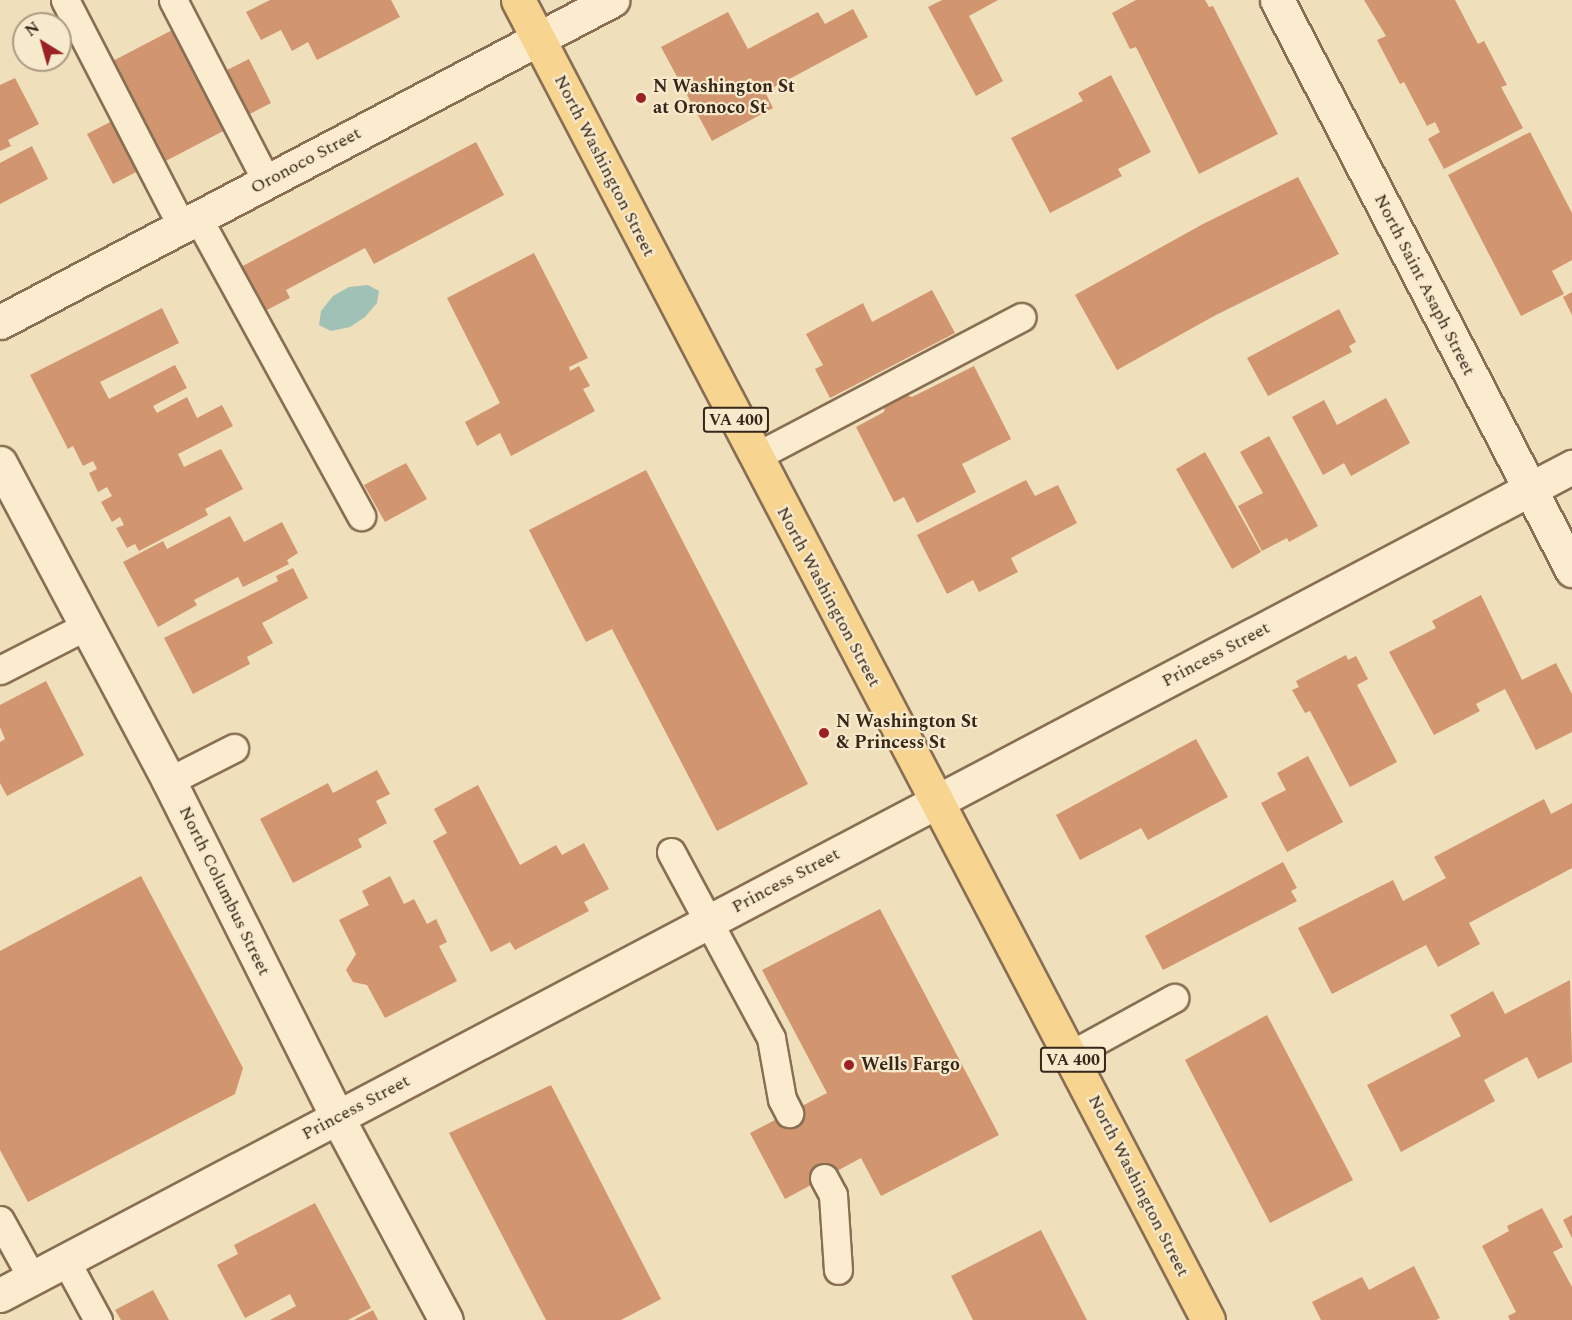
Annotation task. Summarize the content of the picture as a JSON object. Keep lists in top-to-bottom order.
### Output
{
  "streets": {
    "main road": ["North Washington Street", "VA 400"],
    "street": [
      "Oronoco Street",
      "North Saint Asaph Street",
      "Princess Street",
      "North Columbus Street"
    ]
  },
  "crossings": [
    ["Oronoco Street", "North Washington Street"],
    ["North Washington Street", "Princess Street"],
    ["North Saint Asaph Street", "Princess Street"],
    ["Princess Street", "North Columbus Street"]
  ],
  "places": ["N Washington St at Oronoco St", "N Washington St & Princess St", "Wells Fargo"],
  "north": "top left"
}
